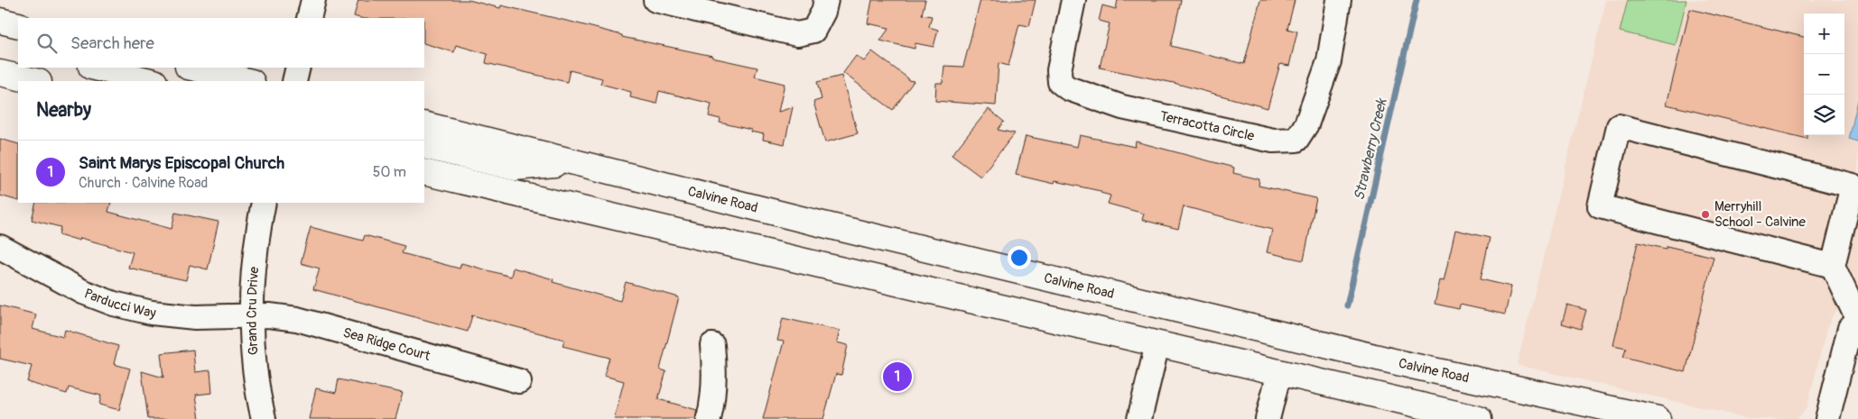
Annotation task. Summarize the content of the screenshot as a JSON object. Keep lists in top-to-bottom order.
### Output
{
  "streets": {
    "main road": ["Calvine Road"],
    "street": [
      "Terracotta Circle",
      "Parducci Way",
      "Grand Cru Drive",
      "Sea Ridge Court"
    ]
  },
  "crossings": [
    ["Parducci Way", "Grand Cru Drive"],
    ["Parducci Way", "Sea Ridge Court"],
    ["Grand Cru Drive", "Sea Ridge Court"]
  ],
  "water": ["Strawberry Creek"],
  "places": ["Merryhill School - Calvine"],
  "page": {
    "map_buttons": ["+", "−"],
    "search": "Search here",
    "heading": "Nearby",
    "list": [
      {
        "mark": "1",
        "name": "Saint Marys Episcopal Church",
        "note": "Church · Calvine Road",
        "value": "50 m"
      }
    ],
    "pins": "1"
  }
}
